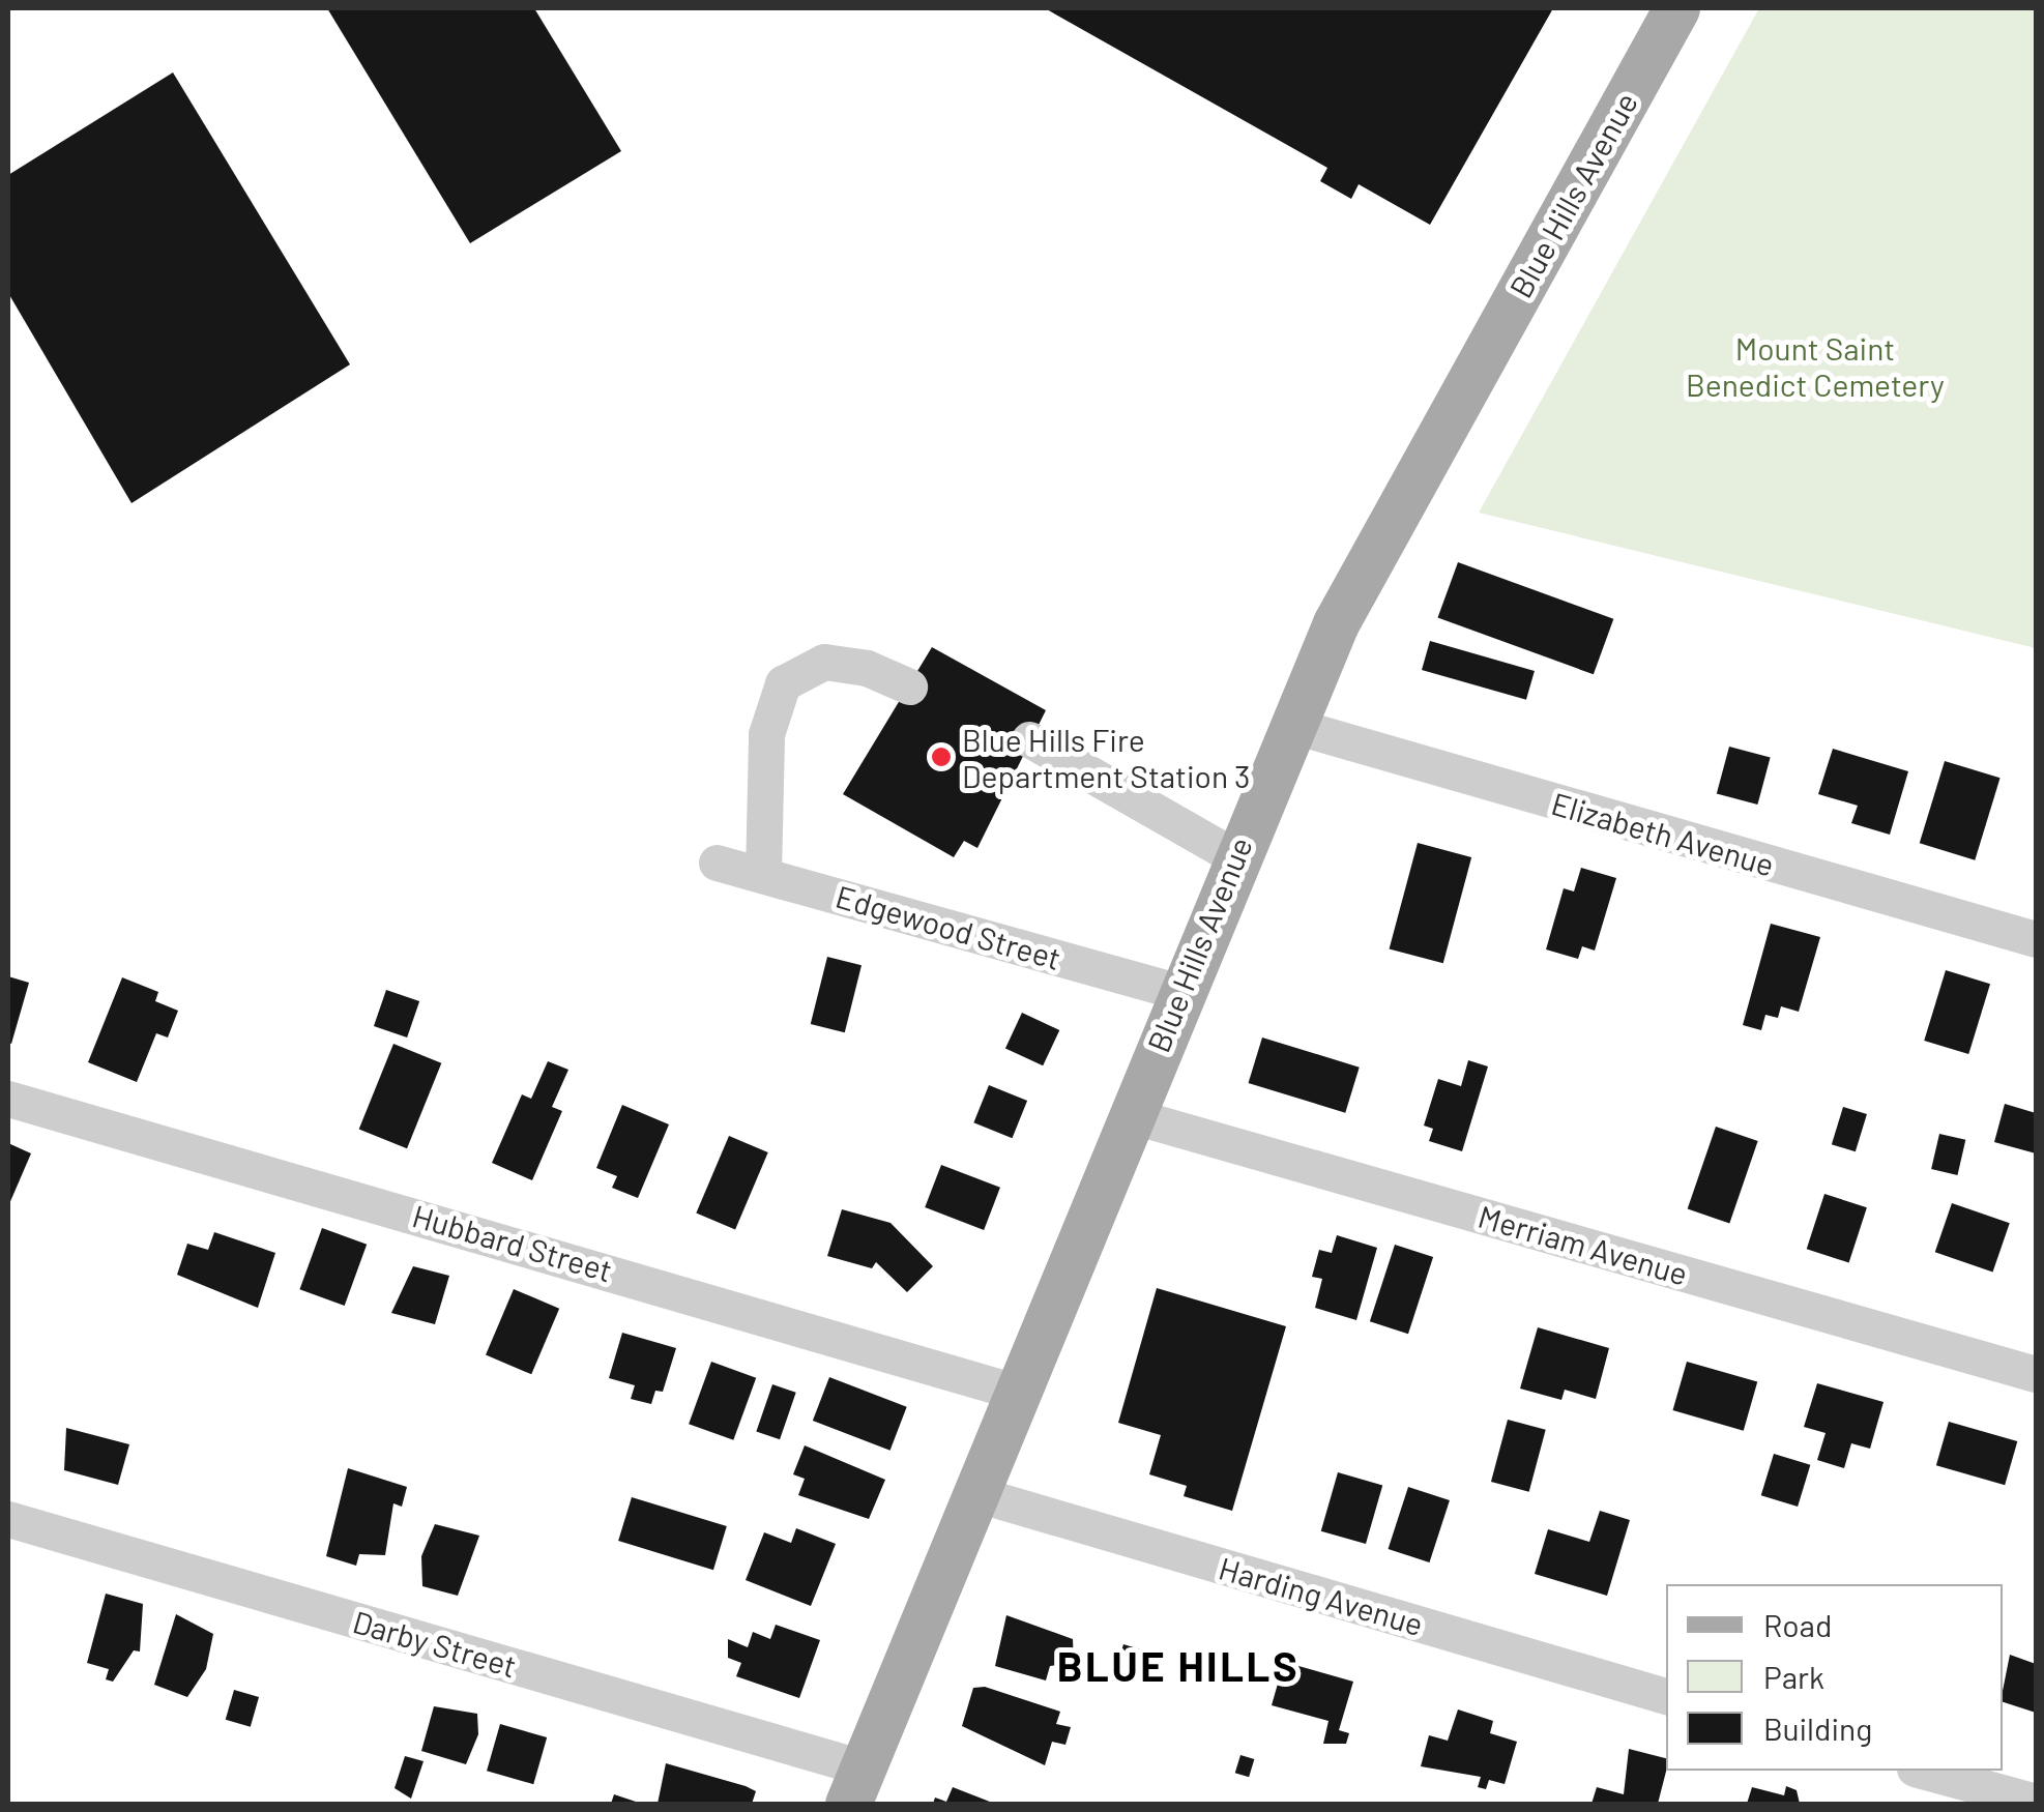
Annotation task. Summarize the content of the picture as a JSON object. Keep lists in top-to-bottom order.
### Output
{
  "streets": {
    "main road": ["Blue Hills Avenue"],
    "street": [
      "Elizabeth Avenue",
      "Edgewood Street",
      "Hubbard Street",
      "Merriam Avenue",
      "Harding Avenue",
      "Darby Street"
    ]
  },
  "crossings": [
    ["Blue Hills Avenue", "Elizabeth Avenue"],
    ["Blue Hills Avenue", "Edgewood Street"],
    ["Blue Hills Avenue", "Hubbard Street"],
    ["Blue Hills Avenue", "Merriam Avenue"],
    ["Blue Hills Avenue", "Harding Avenue"],
    ["Blue Hills Avenue", "Darby Street"]
  ],
  "districts": ["BLUE HILLS"],
  "parks": ["Mount Saint Benedict Cemetery"],
  "places": ["Blue Hills Fire Department Station 3"],
  "legend": ["Road", "Park", "Building"]
}
